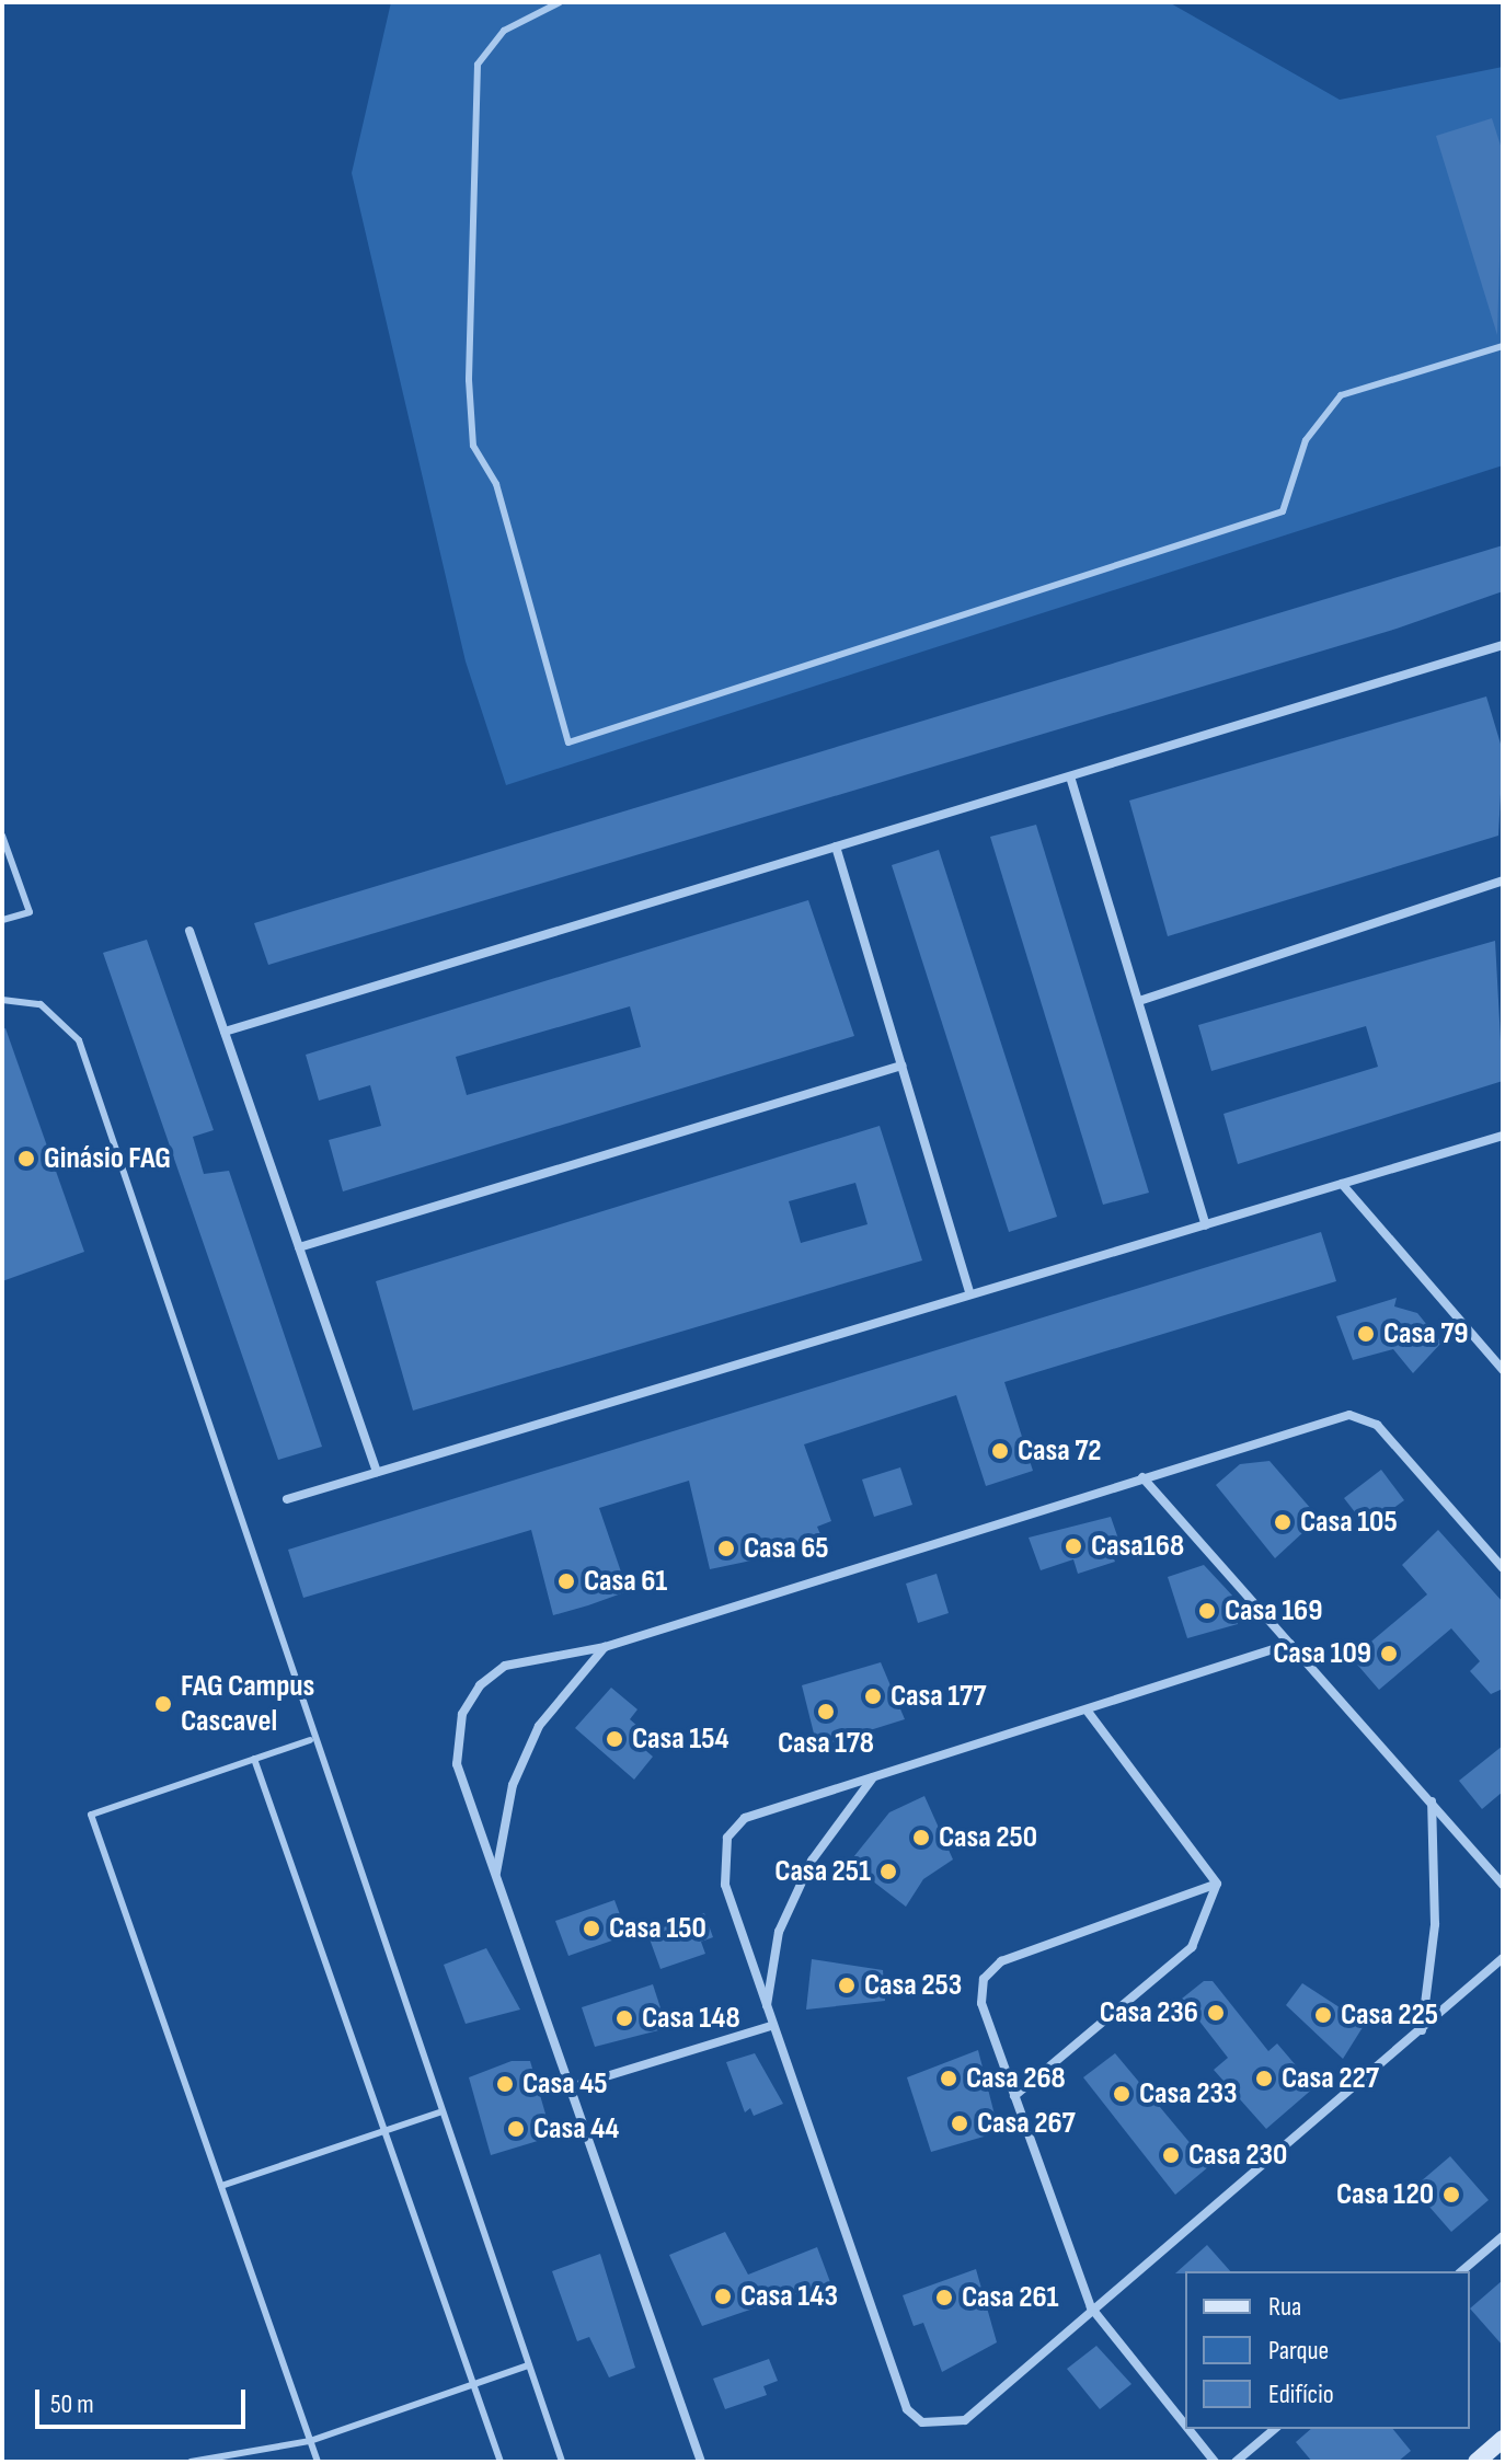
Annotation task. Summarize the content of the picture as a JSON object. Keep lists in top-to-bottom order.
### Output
{
  "places": [
    "Ginásio FAG",
    "Casa 79",
    "Casa 72",
    "Casa 105",
    "Casa168",
    "Casa 65",
    "Casa 61",
    "Casa 169",
    "Casa 109",
    "Casa 177",
    "FAG Campus Cascavel",
    "Casa 178",
    "Casa 154",
    "Casa 250",
    "Casa 251",
    "Casa 150",
    "Casa 253",
    "Casa 236",
    "Casa 225",
    "Casa 148",
    "Casa 268",
    "Casa 227",
    "Casa 45",
    "Casa 233",
    "Casa 267",
    "Casa 44",
    "Casa 230",
    "Casa 120",
    "Casa 143",
    "Casa 261"
  ],
  "legend": ["Rua", "Parque", "Edifício"],
  "scale_bar": "50 m"
}
